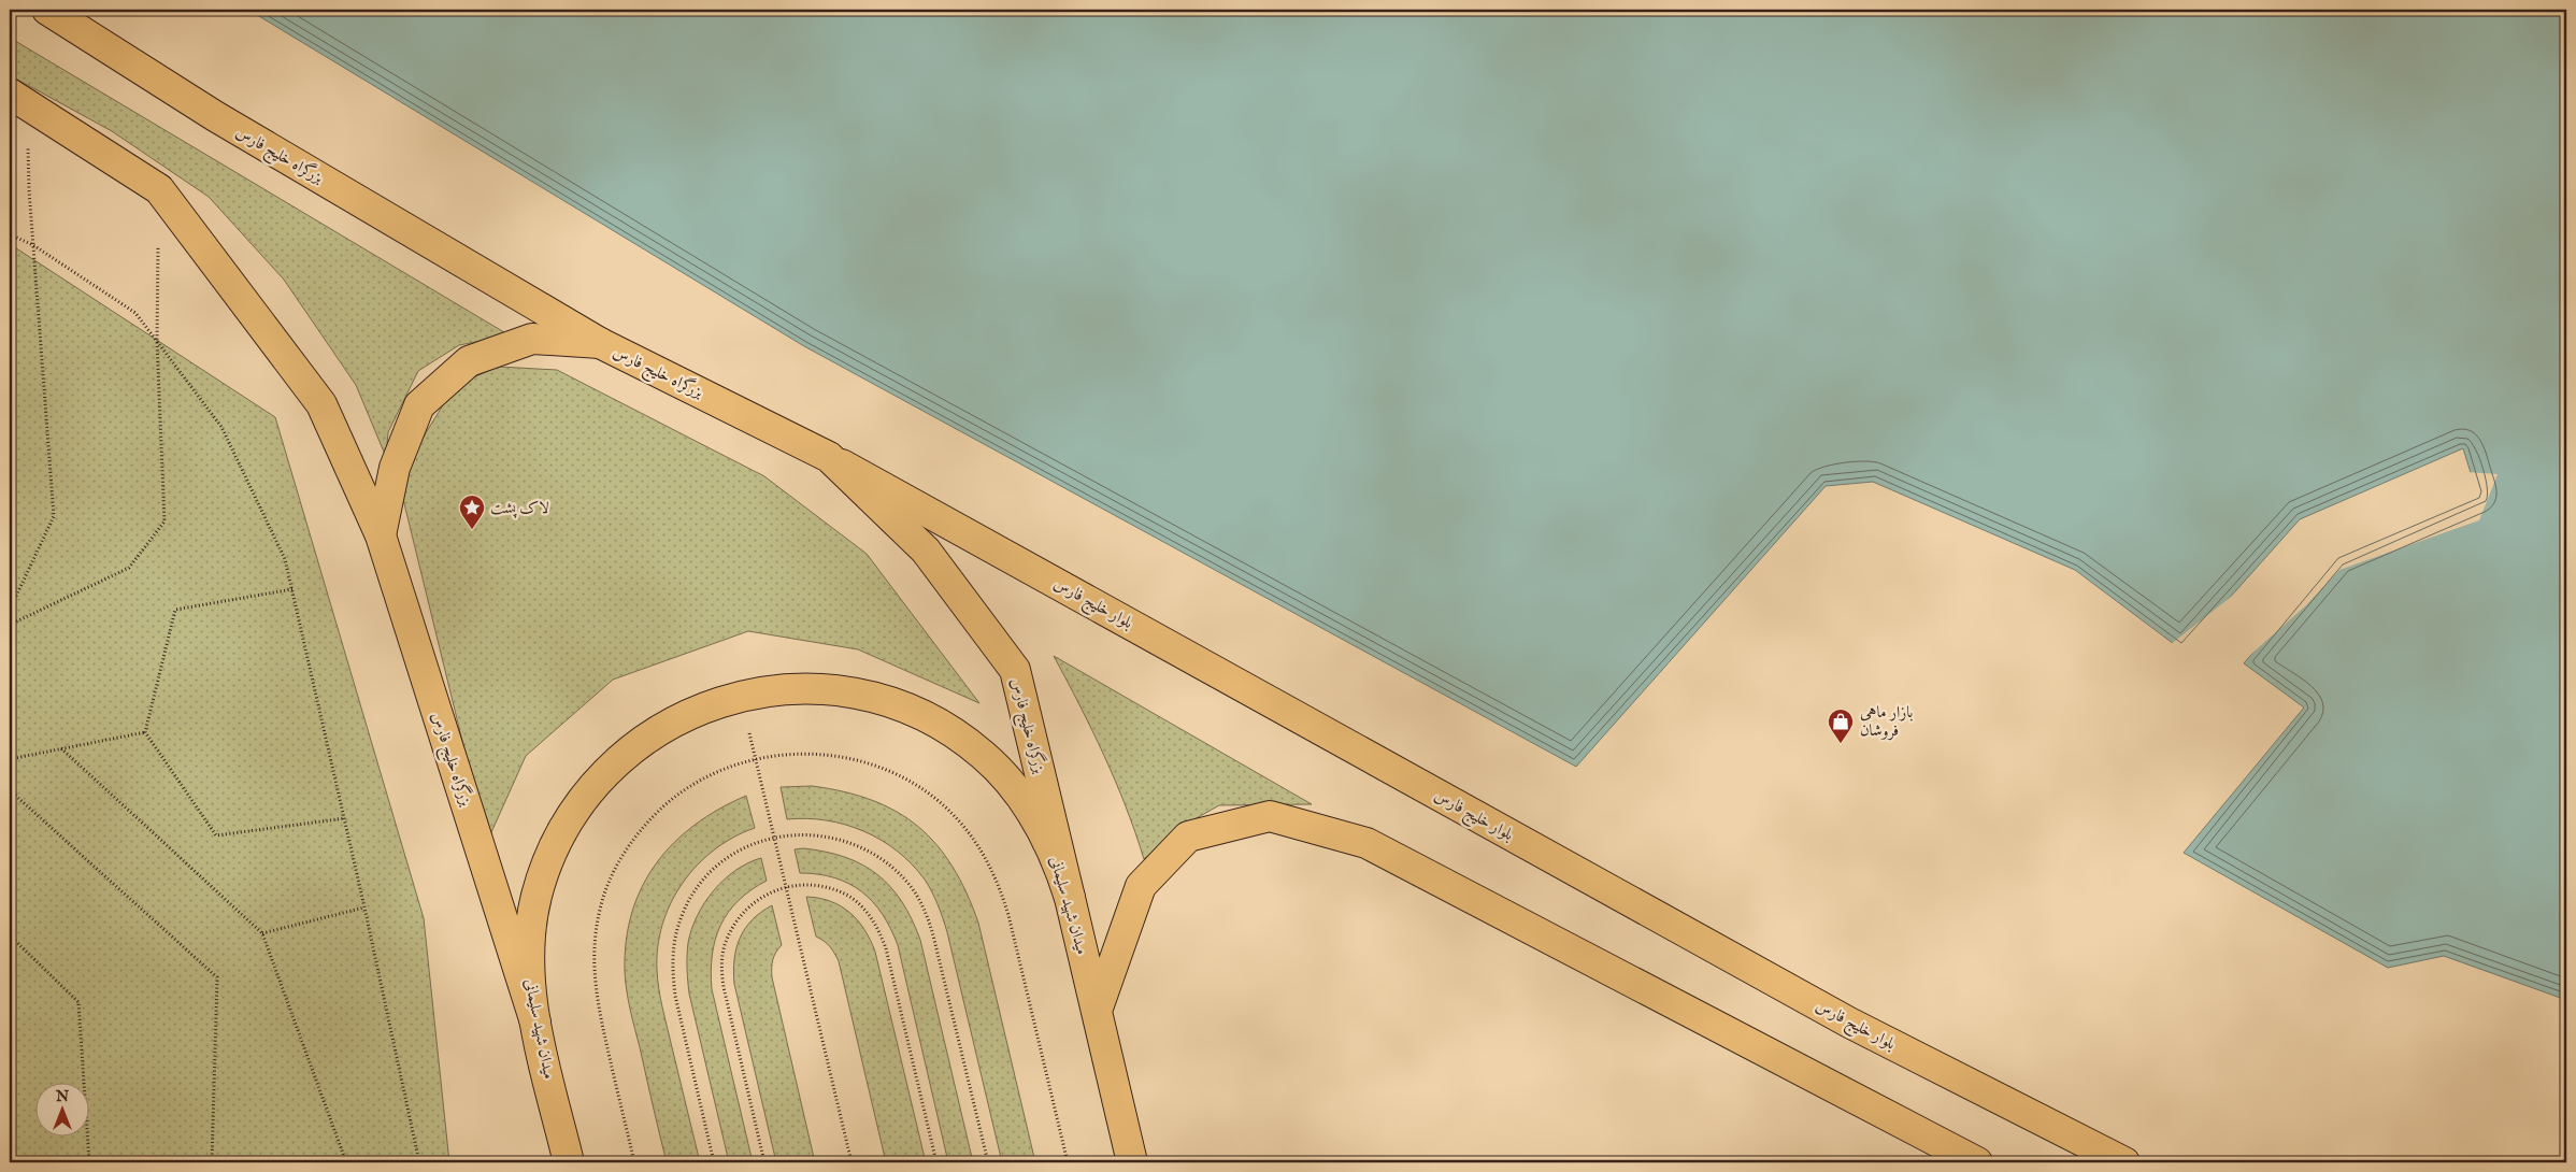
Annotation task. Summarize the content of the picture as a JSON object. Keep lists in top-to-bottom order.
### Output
{
  "streets": {
    "main road": ["بزرگراه خلیج فارس", "بلوار خلیج فارس", "میدان شهید سلیمانی"]
  },
  "crossings": [
    ["بزرگراه خلیج فارس", "بلوار خلیج فارس"],
    ["بزرگراه خلیج فارس", "میدان شهید سلیمانی"]
  ],
  "places": {
    "place": ["لاک پشت"],
    "shop": ["بازار ماهی فروشان"]
  },
  "north": "top"
}
